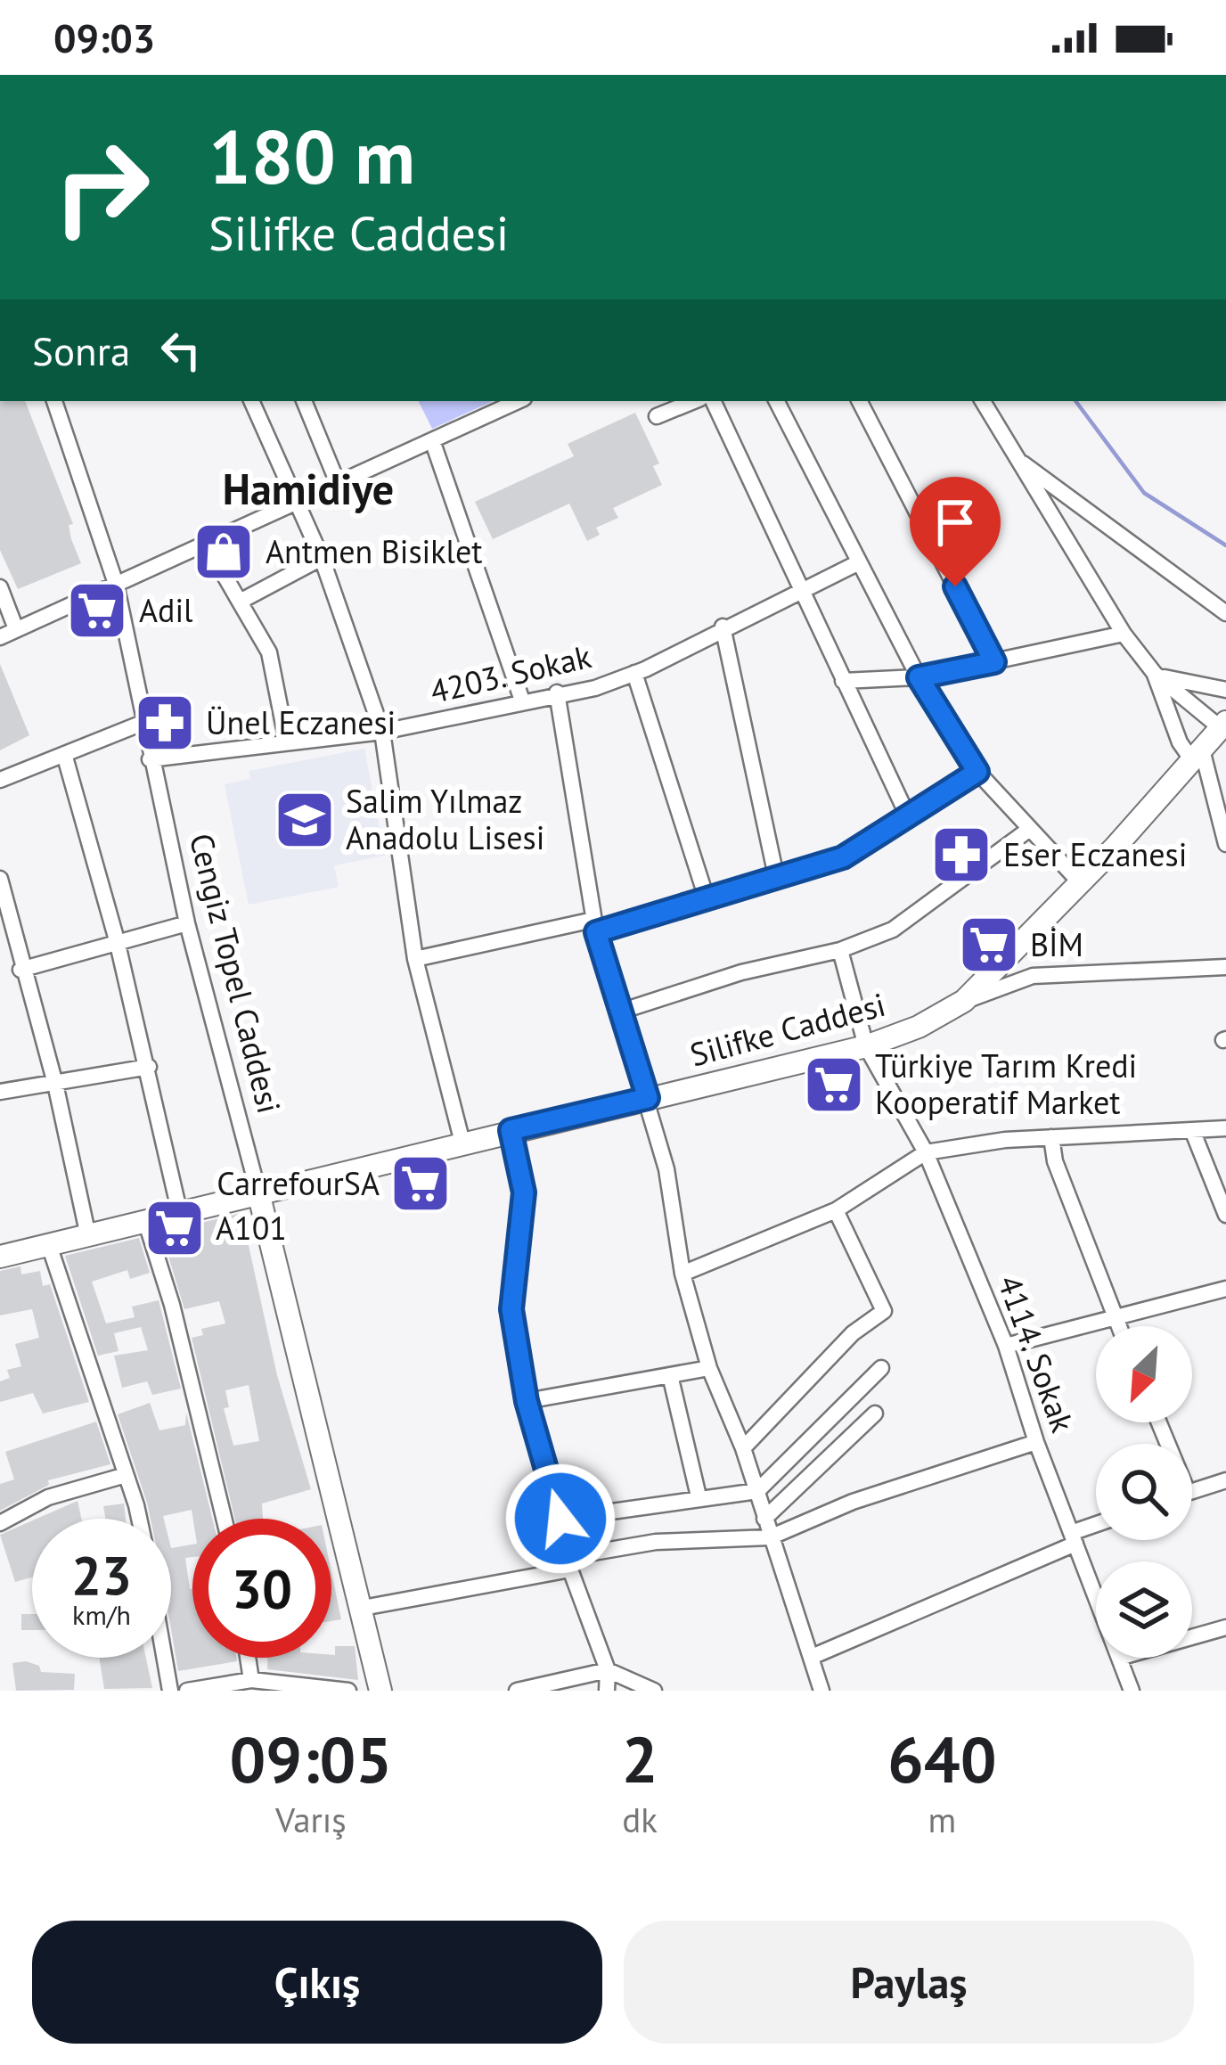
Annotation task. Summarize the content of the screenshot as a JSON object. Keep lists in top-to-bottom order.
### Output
{
  "streets": {
    "street": [
      "4203. Sokak",
      "Cengiz Topel Caddesi",
      "Silifke Caddesi",
      "4114. Sokak"
    ]
  },
  "crossings": [
    ["4203. Sokak", "Cengiz Topel Caddesi"],
    ["Cengiz Topel Caddesi", "Silifke Caddesi"],
    ["Silifke Caddesi", "4114. Sokak"]
  ],
  "districts": ["Hamidiye"],
  "places": {
    "shop": ["Antmen Bisiklet"],
    "supermarket": [
      "Adil",
      "BİM",
      "Türkiye Tarım Kredi Kooperatif Market",
      "CarrefourSA",
      "A101"
    ],
    "pharmacy": ["Ünel Eczanesi", "Eser Eczanesi"],
    "school or university": ["Salim Yılmaz Anadolu Lisesi"]
  },
  "north": "bottom left",
  "page": {
    "status": "09:03",
    "turn": ["180 m", "Silifke Caddesi"],
    "then": "Sonra",
    "speed": "23 km/h",
    "limit": "30",
    "eta": [
      "09:05",
      "Varış",
      "2",
      "dk",
      "640",
      "m"
    ],
    "buttons": ["Çıkış", "Paylaş"]
  }
}
